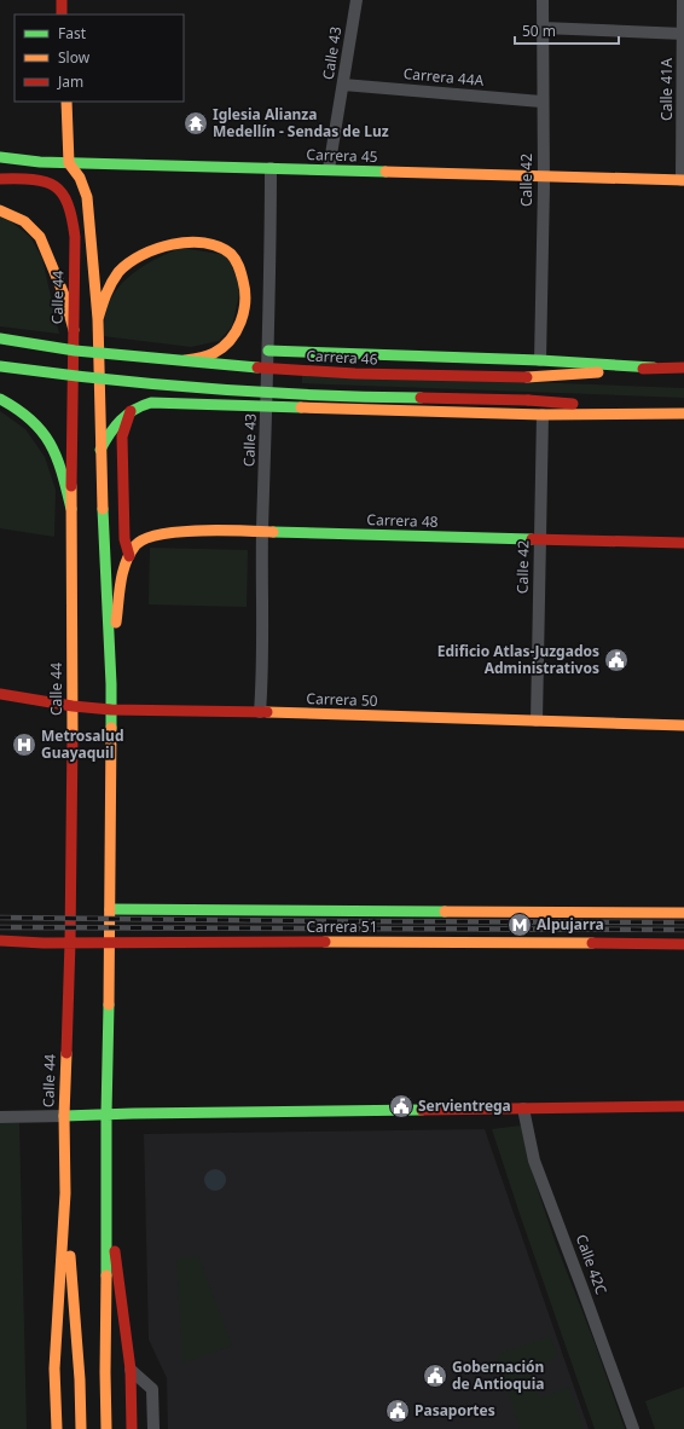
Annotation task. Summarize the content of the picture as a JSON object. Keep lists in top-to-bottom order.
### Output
{
  "streets": {
    "main road": [
      "Carrera 45",
      "Calle 44",
      "Carrera 46",
      "Carrera 48",
      "Carrera 50",
      "Carrera 51"
    ],
    "street": [
      "Calle 43",
      "Carrera 44A",
      "Calle 41A",
      "Calle 42",
      "Calle 42C"
    ]
  },
  "crossings": [
    ["Calle 43", "Carrera 44A"],
    ["Calle 43", "Carrera 45"],
    ["Calle 43", "Carrera 48"],
    ["Calle 43", "Carrera 50"],
    ["Carrera 44A", "Calle 42"],
    ["Calle 41A", "Carrera 45"],
    ["Carrera 45", "Calle 42"],
    ["Calle 42", "Carrera 48"],
    ["Calle 42", "Carrera 50"],
    ["Calle 44", "Carrera 50"],
    ["Calle 44", "Carrera 51"]
  ],
  "places": {
    "temple": ["Iglesia Alianza Medellín - Sendas de Luz"],
    "public building": [
      "Edificio Atlas-Juzgados Administrativos",
      "Servientrega",
      "Gobernación de Antioquia",
      "Pasaportes"
    ],
    "hospital": ["Metrosalud Guayaquil"],
    "metro station": ["Alpujarra"]
  },
  "legend": ["Fast", "Slow", "Jam"],
  "scale_bar": "50 m"
}
